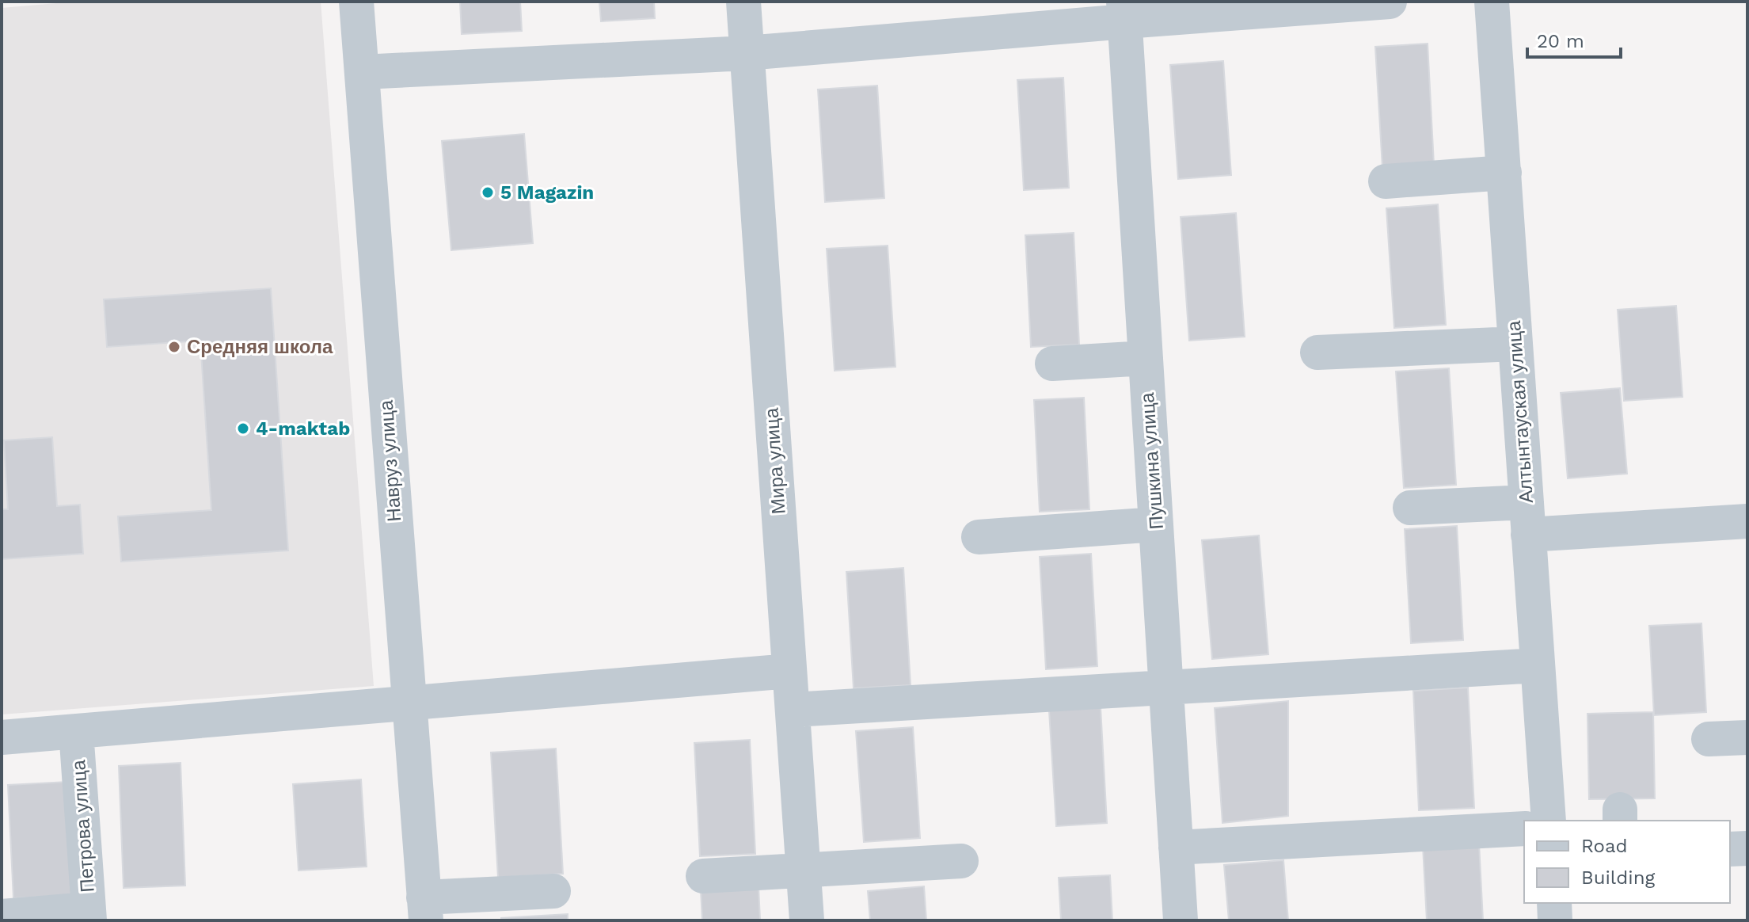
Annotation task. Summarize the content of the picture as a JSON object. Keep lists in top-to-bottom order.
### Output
{
  "streets": {
    "street": [
      "Алтынтауская улица",
      "Навруз улица",
      "Мира улица",
      "Пушкина улица",
      "Петрова улица"
    ]
  },
  "places": ["5 Magazin", "Средняя школа", "4-maktab"],
  "legend": ["Road", "Building"],
  "scale_bar": "20 m"
}
